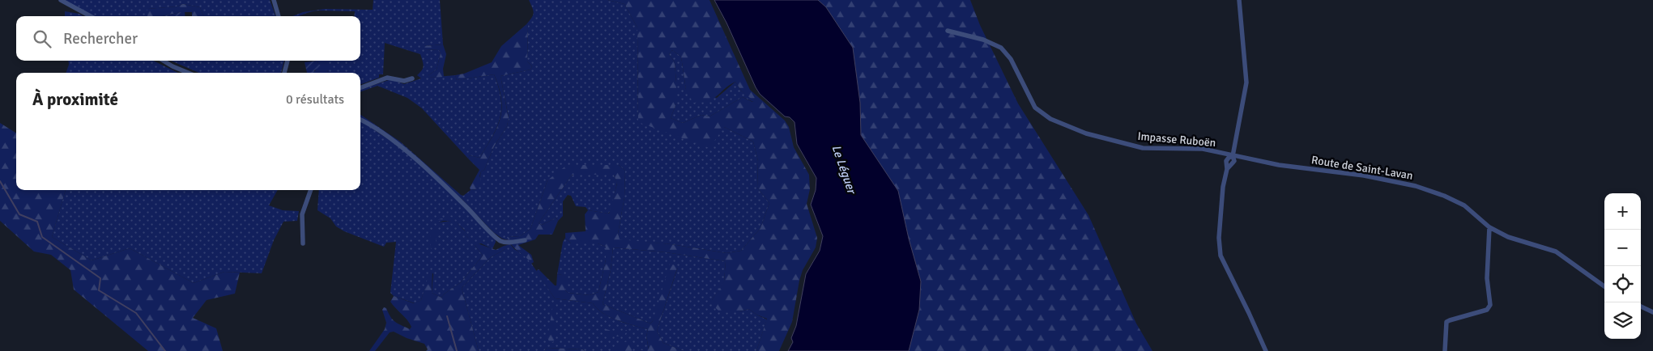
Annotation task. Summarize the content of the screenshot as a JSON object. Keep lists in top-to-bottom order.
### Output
{
  "streets": {
    "street": ["Impasse Ruboën", "Route de Saint-Lavan"]
  },
  "crossings": [
    ["Impasse Ruboën", "Route de Saint-Lavan"]
  ],
  "water": ["Le Léguer"],
  "page": {
    "search": "Rechercher",
    "heading": ["À proximité", "0 résultats"],
    "map_buttons": ["+", "−"]
  }
}
